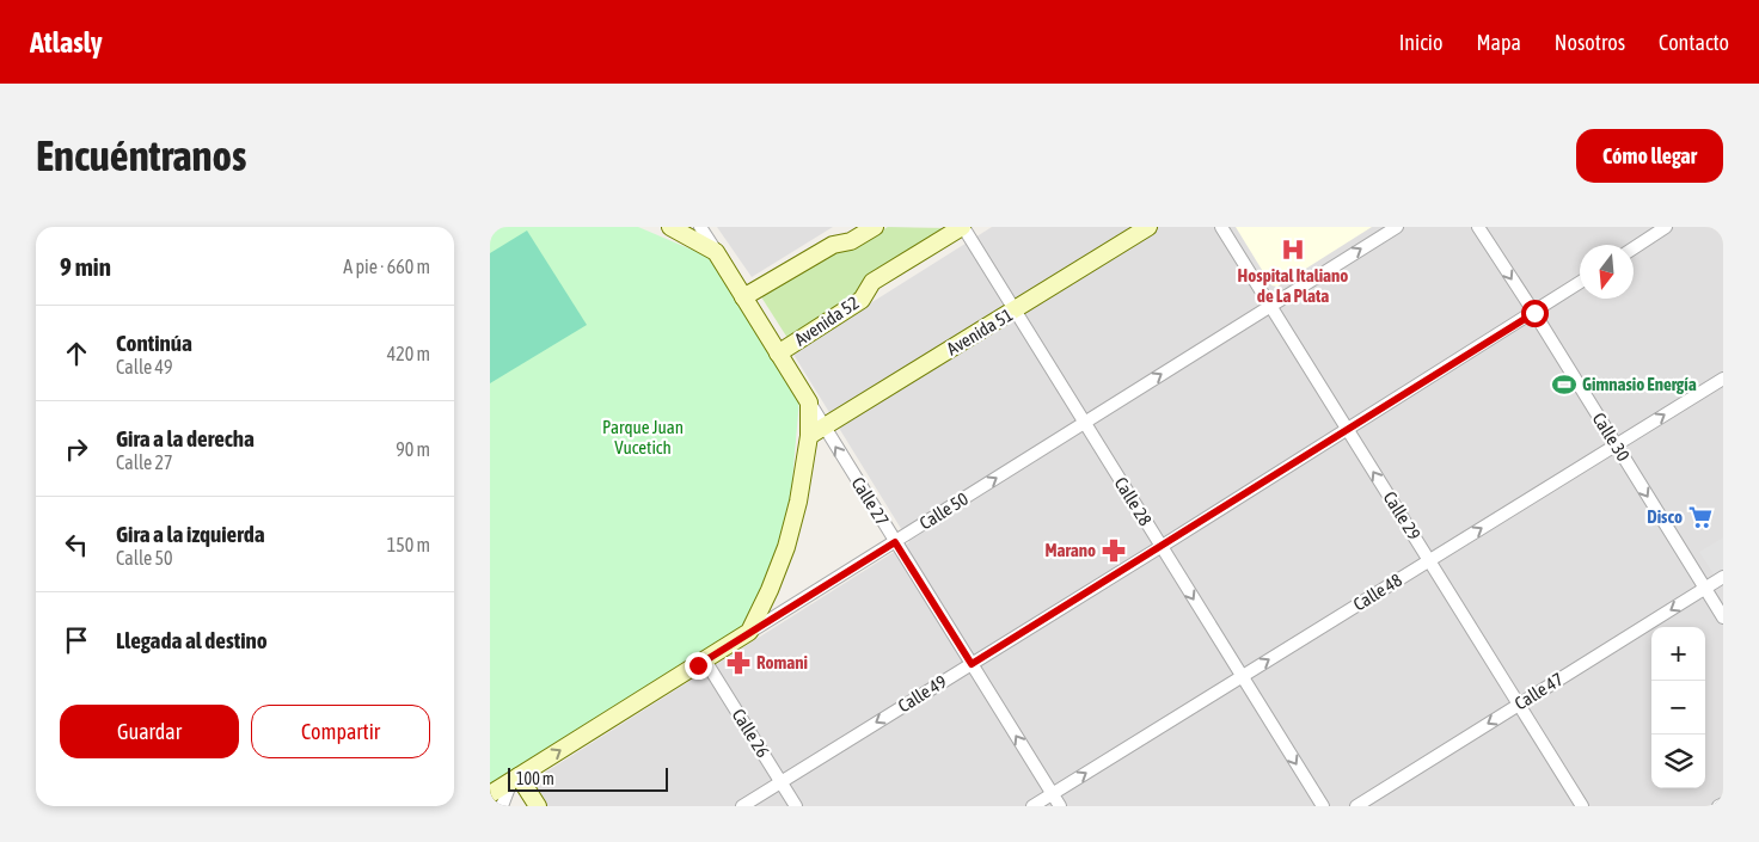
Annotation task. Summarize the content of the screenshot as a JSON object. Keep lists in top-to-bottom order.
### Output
{
  "streets": {
    "main road": ["Avenida 52", "Avenida 51", "Calle 50"],
    "street": [
      "Calle 30",
      "Calle 27",
      "Calle 28",
      "Calle 29",
      "Calle 48",
      "Calle 47",
      "Calle 49",
      "Calle 26"
    ]
  },
  "crossings": [
    ["Avenida 52", "Calle 28"],
    ["Avenida 51", "Calle 27"],
    ["Avenida 51", "Calle 28"],
    ["Calle 30", "Calle 48"],
    ["Calle 30", "Calle 47"],
    ["Calle 30", "Calle 49"],
    ["Calle 27", "Calle 50"],
    ["Calle 27", "Calle 48"],
    ["Calle 27", "Calle 49"],
    ["Calle 28", "Calle 50"],
    ["Calle 28", "Calle 48"],
    ["Calle 28", "Calle 49"],
    ["Calle 50", "Calle 29"],
    ["Calle 50", "Calle 26"],
    ["Calle 29", "Calle 48"],
    ["Calle 29", "Calle 47"],
    ["Calle 29", "Calle 49"],
    ["Calle 49", "Calle 26"]
  ],
  "one_way": [
    "Calle 30",
    "Calle 27",
    "Calle 28",
    "Calle 50",
    "Calle 48",
    "Calle 47"
  ],
  "parks": ["Parque Juan Vucetich"],
  "places": {
    "hospital": ["Hospital Italiano de La Plata"],
    "sports": ["Gimnasio Energía"],
    "supermarket": ["Disco"],
    "pharmacy": ["Marano", "Romani"]
  },
  "scale_bar": "100 m",
  "north": "bottom",
  "page": {
    "header": "Atlasly",
    "nav": [
      "Inicio",
      "Mapa",
      "Nosotros",
      "Contacto"
    ],
    "buttons": [
      "Cómo llegar",
      ["Guardar", "Compartir"]
    ],
    "title": "Encuéntranos",
    "heading": ["9 min", "A pie · 660 m"],
    "list": [
      ["Continúa", "Calle 49", "420 m"],
      ["Gira a la derecha", "Calle 27", "90 m"],
      ["Gira a la izquierda", "Calle 50", "150 m"],
      "Llegada al destino"
    ],
    "map_buttons": ["+", "−"],
    "scale": "100 m"
  }
}
